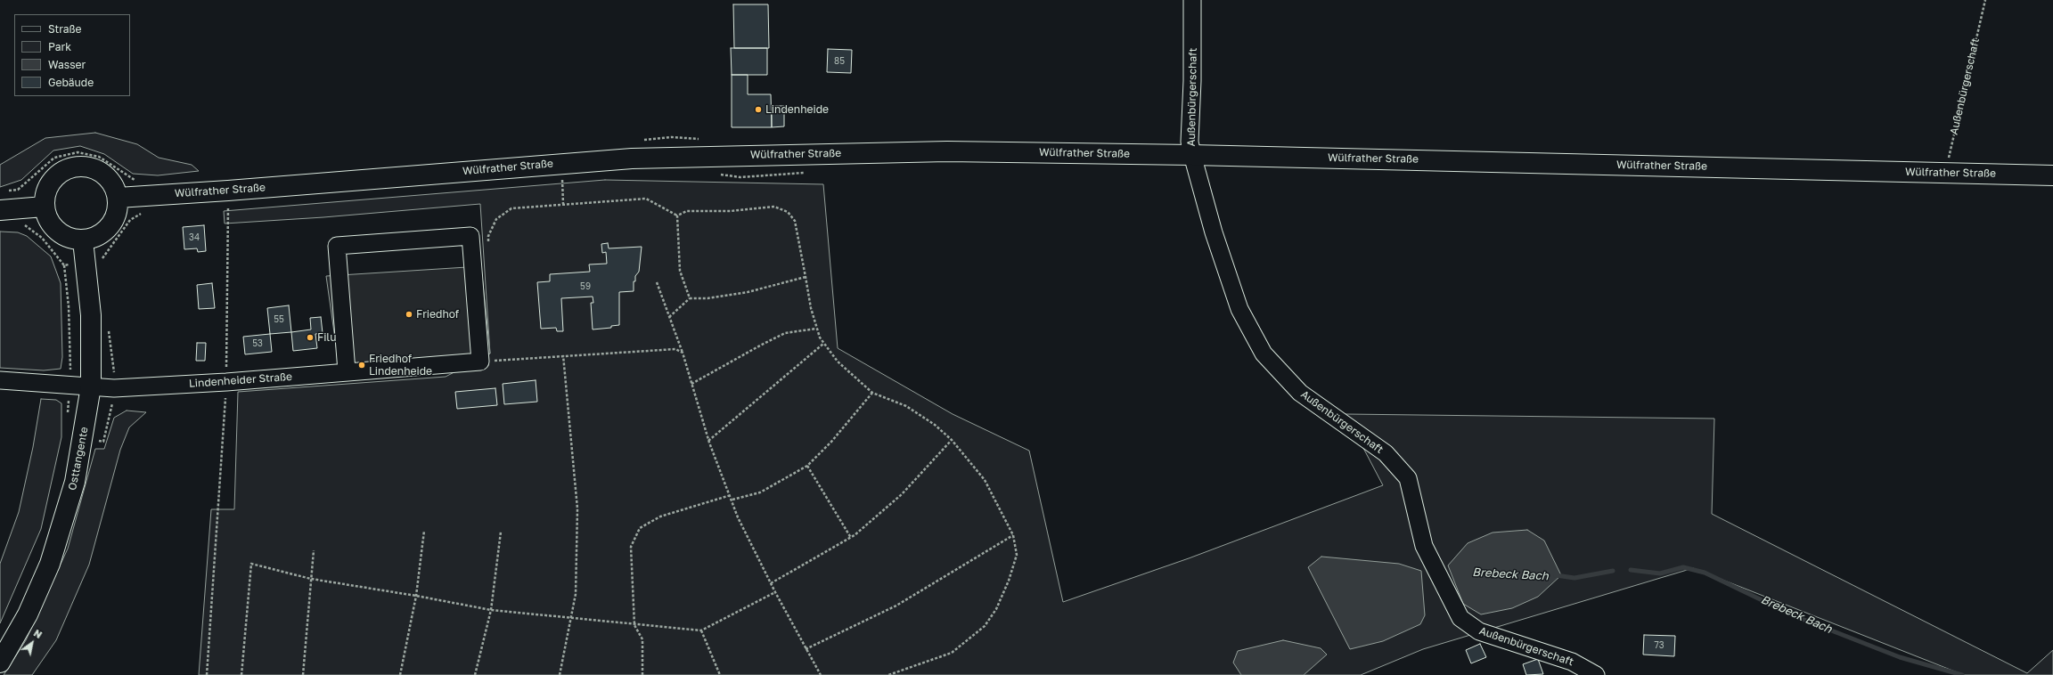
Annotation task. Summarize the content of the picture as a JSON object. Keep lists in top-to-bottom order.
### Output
{
  "streets": {
    "main road": ["Wülfrather Straße", "Osttangente"],
    "street": ["Außenbürgerschaft", "Lindenheider Straße"]
  },
  "crossings": [
    ["Außenbürgerschaft", "Wülfrather Straße"],
    ["Wülfrather Straße", "Osttangente"],
    ["Lindenheider Straße", "Osttangente"]
  ],
  "water": ["Brebeck Bach"],
  "places": [
    "Lindenheide",
    "Friedhof",
    "Filu",
    "Friedhof Lindenheide"
  ],
  "house_numbers": [
    "85",
    "34",
    "59",
    "55",
    "53",
    "73"
  ],
  "legend": [
    "Straße",
    "Park",
    "Wasser",
    "Gebäude"
  ],
  "north": "top right"
}
